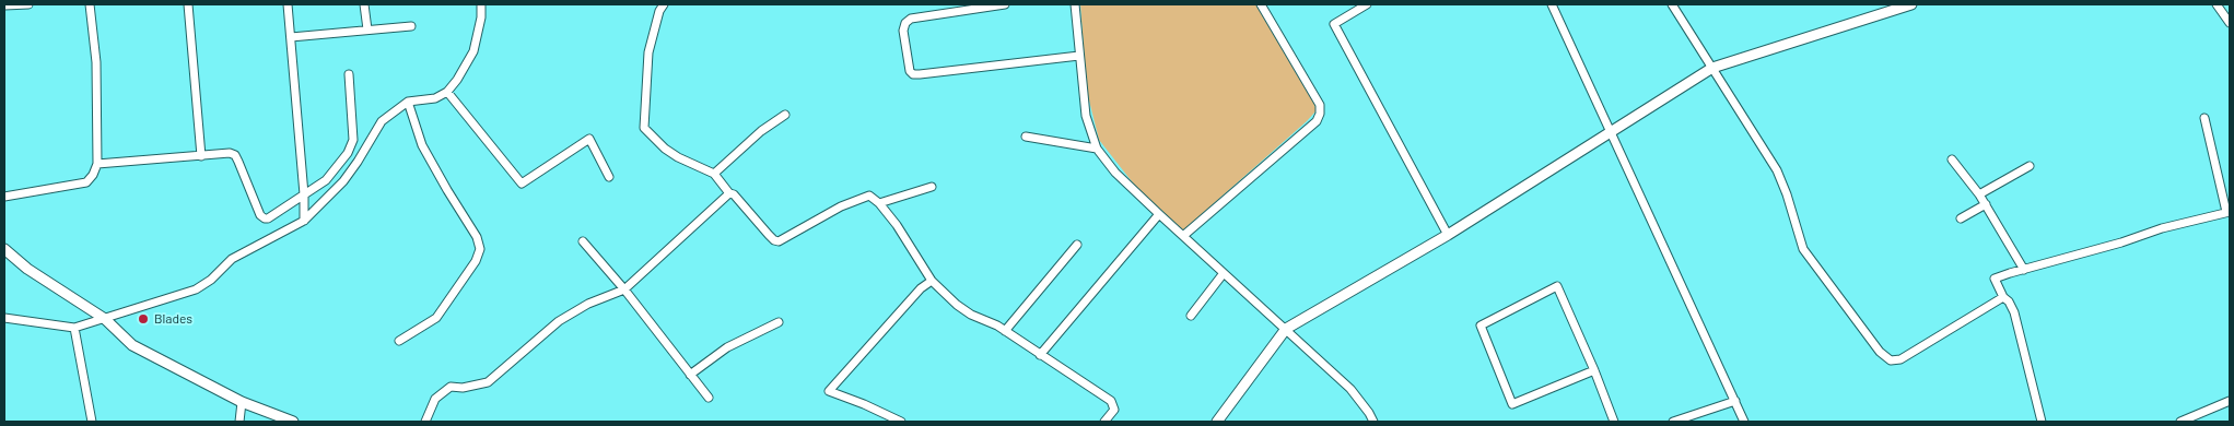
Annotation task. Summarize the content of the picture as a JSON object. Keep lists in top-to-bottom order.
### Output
{
  "places": ["Blades"]
}
